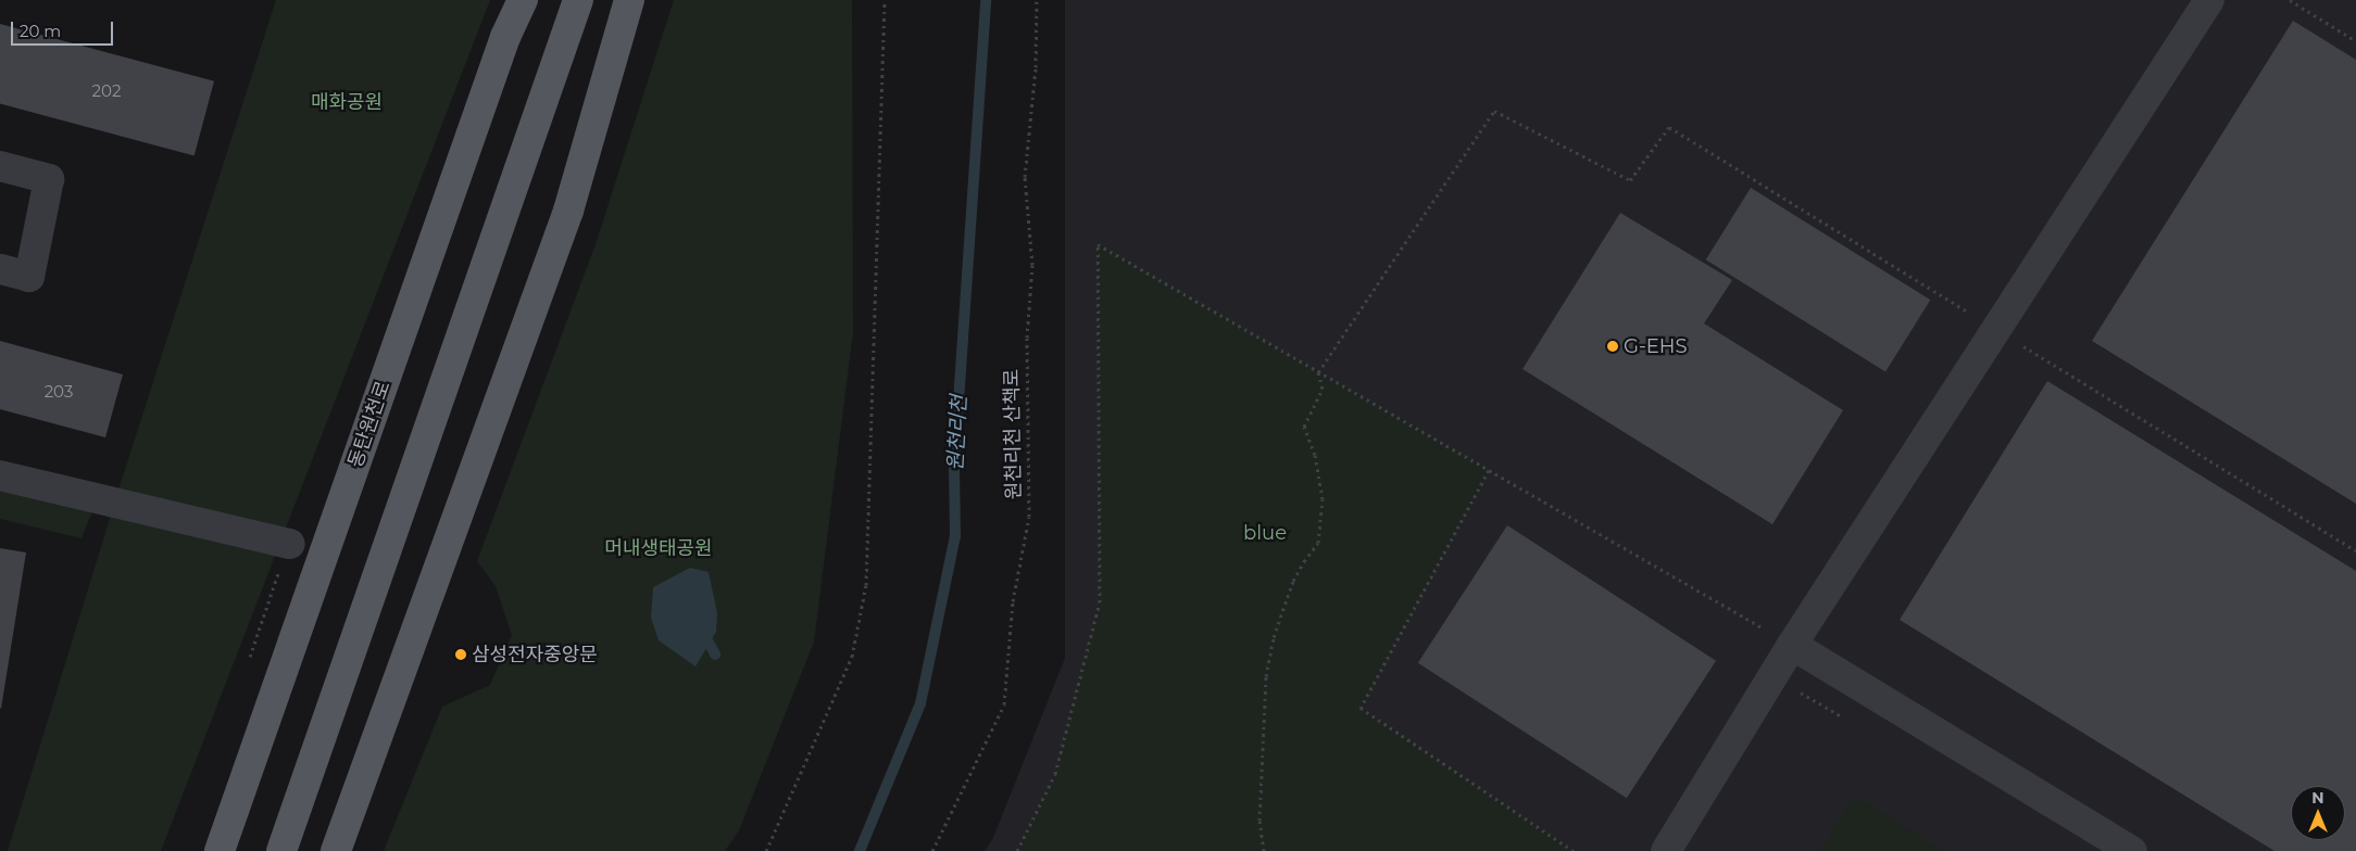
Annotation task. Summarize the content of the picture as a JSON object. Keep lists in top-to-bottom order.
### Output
{
  "streets": {
    "main road": ["동탄원천로"],
    "path": ["원천리천 산책로"]
  },
  "water": ["원천리천"],
  "parks": ["매화공원", "blue", "머내생태공원"],
  "places": ["G-EHS", "삼성전자중앙문"],
  "house_numbers": ["202", "203"],
  "scale_bar": "20 m",
  "north": "top"
}
